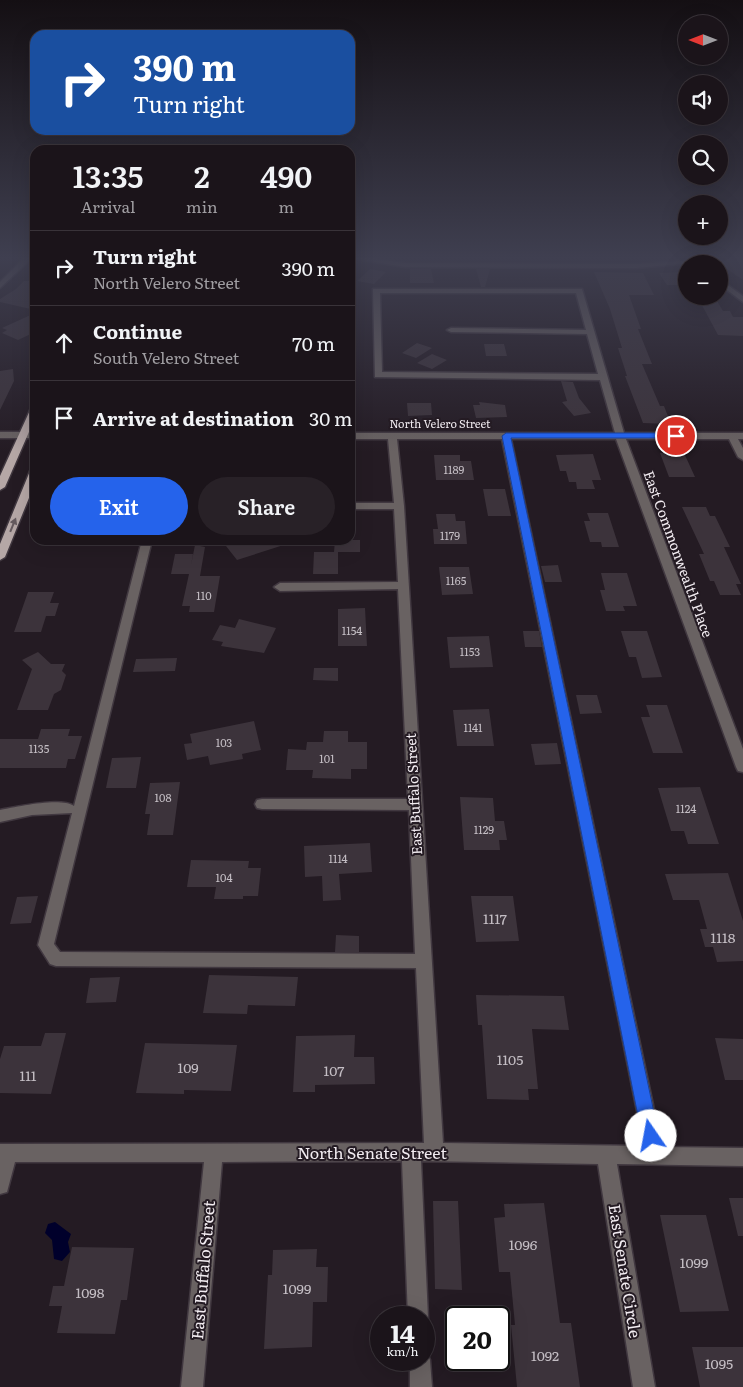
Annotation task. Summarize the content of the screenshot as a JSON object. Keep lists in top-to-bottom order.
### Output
{
  "streets": {
    "street": [
      "North Velero Street",
      "East Commonwealth Place",
      "East Buffalo Street",
      "North Senate Street",
      "East Senate Circle"
    ]
  },
  "crossings": [
    ["North Velero Street", "East Commonwealth Place"],
    ["North Velero Street", "East Buffalo Street"],
    ["East Buffalo Street", "North Senate Street"],
    ["North Senate Street", "East Senate Circle"]
  ],
  "house_numbers": [
    "1189",
    "1179",
    "1165",
    "110",
    "1154",
    "1153",
    "1141",
    "103",
    "1135",
    "101",
    "108",
    "1124",
    "1129",
    "1114",
    "104",
    "1117",
    "1118",
    "1105",
    "109",
    "107",
    "111",
    "1096",
    "1099",
    "1099",
    "1098",
    "1092",
    "1095"
  ],
  "north": "left",
  "page": {
    "map_buttons": ["+", "−"],
    "turn": ["390 m", "Turn right"],
    "eta": [
      "13:35",
      "Arrival",
      "2",
      "min",
      "490",
      "m"
    ],
    "list": [
      {
        "name": "Turn right",
        "note": "North Velero Street",
        "value": "390 m"
      },
      {
        "name": "Continue",
        "note": "South Velero Street",
        "value": "70 m"
      },
      {
        "name": "Arrive at destination",
        "value": "30 m"
      }
    ],
    "buttons": ["Exit", "Share"],
    "speed": "14 km/h",
    "limit": "20"
  }
}
